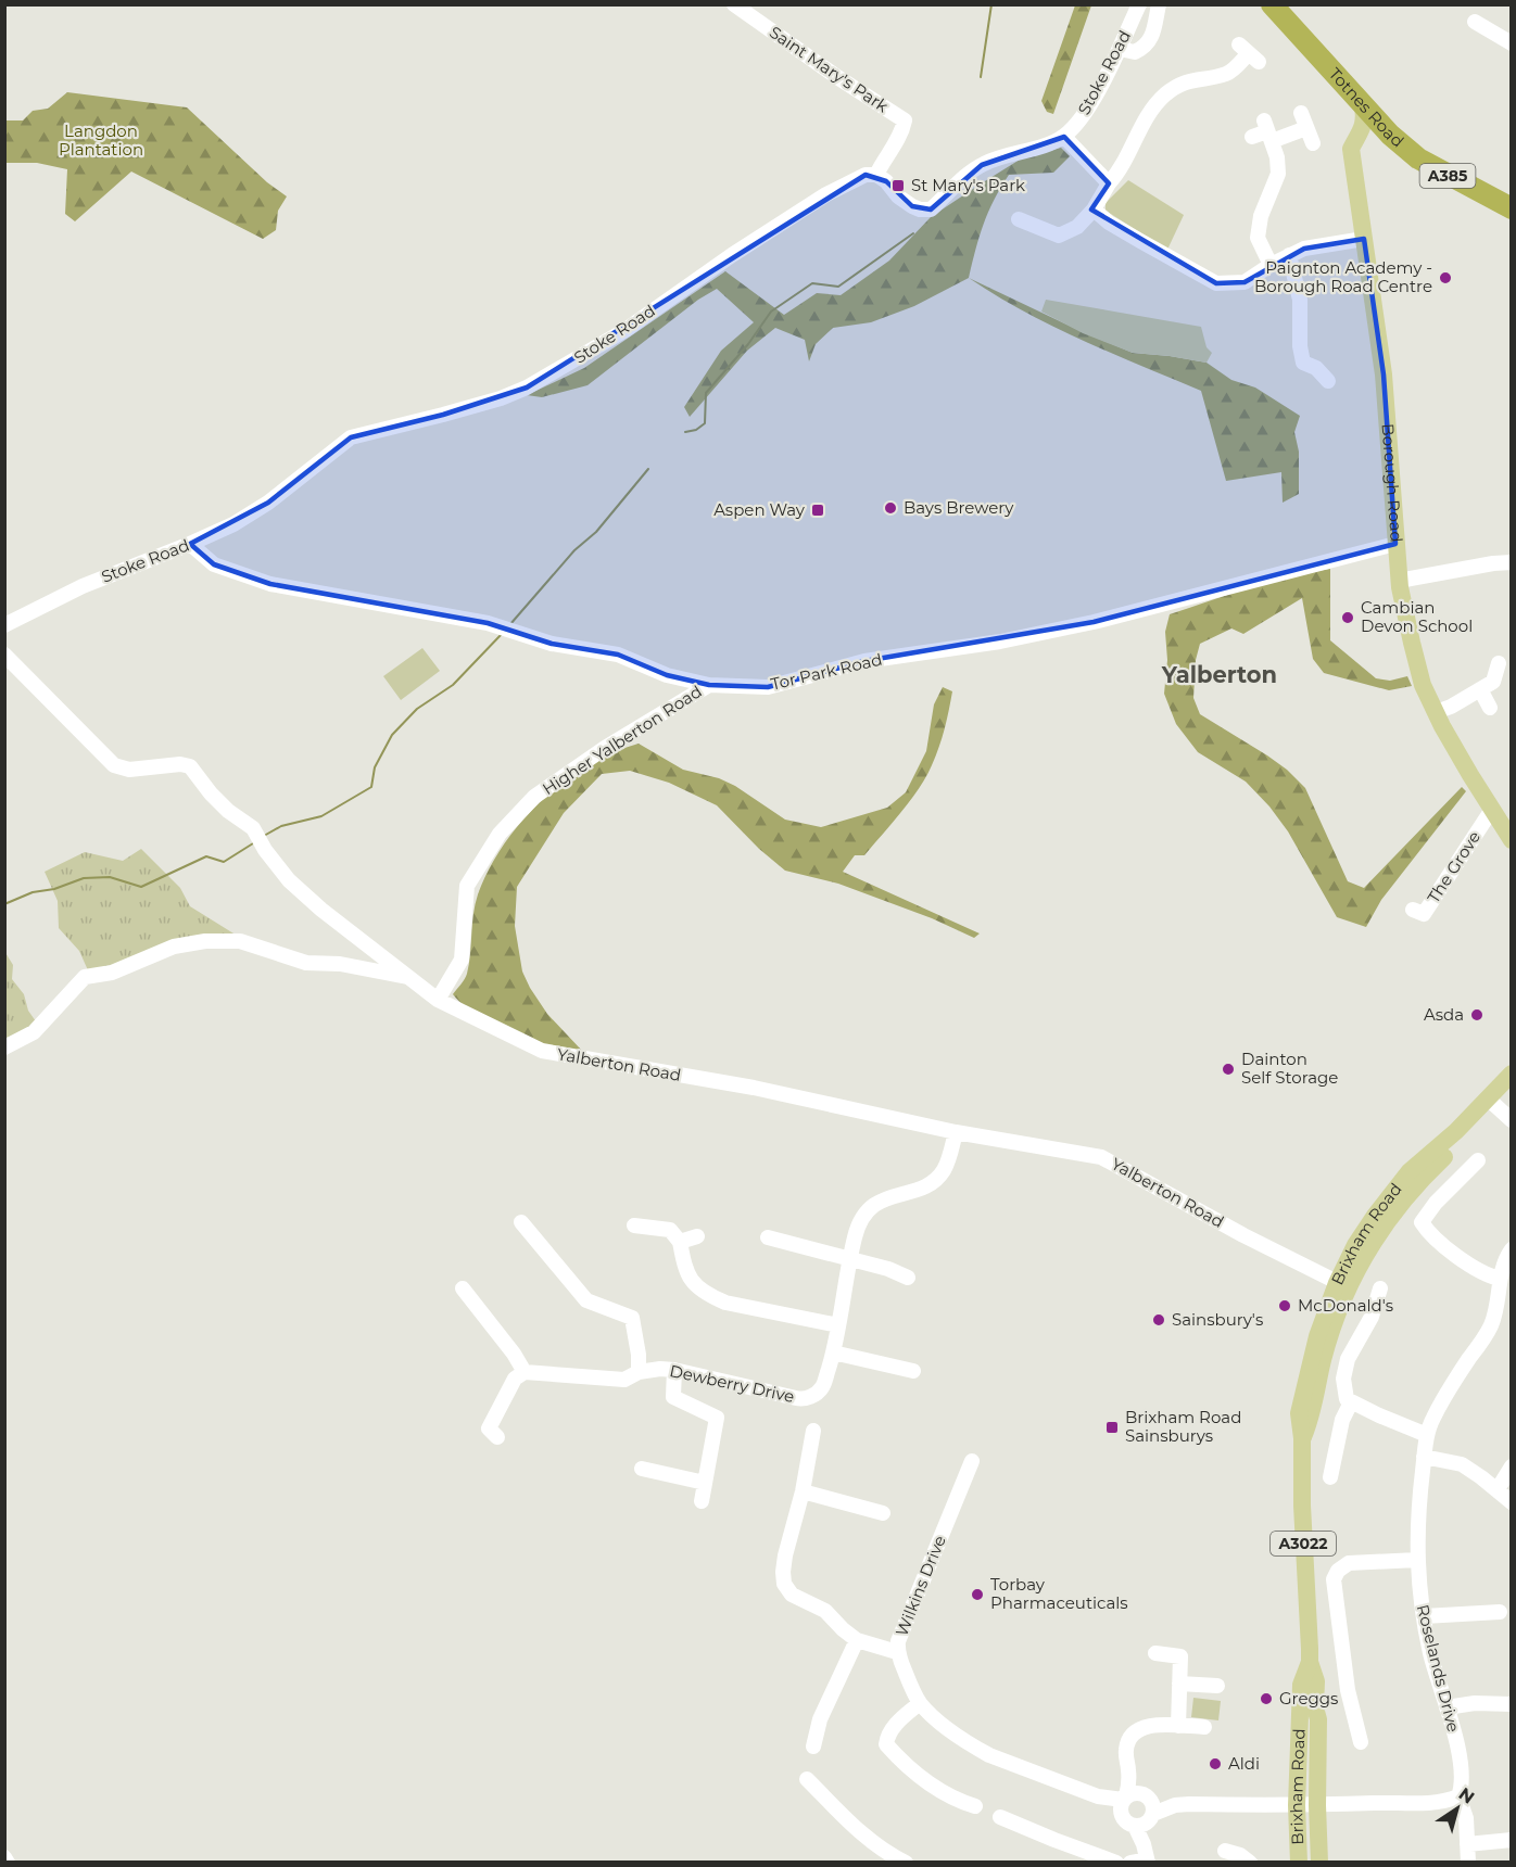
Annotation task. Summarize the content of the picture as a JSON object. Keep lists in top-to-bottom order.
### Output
{
  "streets": {
    "highway": ["Totnes Road", "A385"],
    "main road": ["Borough Road", "Brixham Road", "A3022"],
    "street": [
      "Saint Mary's Park",
      "Stoke Road",
      "Tor Park Road",
      "Higher Yalberton Road",
      "The Grove",
      "Yalberton Road",
      "Dewberry Drive",
      "Wilkins Drive",
      "Roselands Drive"
    ]
  },
  "crossings": [
    ["Saint Mary's Park", "Stoke Road"],
    ["Stoke Road", "Tor Park Road"],
    ["Totnes Road", "Borough Road"],
    ["Borough Road", "Tor Park Road"],
    ["Borough Road", "The Grove"],
    ["Tor Park Road", "Higher Yalberton Road"],
    ["Higher Yalberton Road", "Yalberton Road"],
    ["Yalberton Road", "Brixham Road"],
    ["Yalberton Road", "Dewberry Drive"],
    ["Brixham Road", "Wilkins Drive"]
  ],
  "districts": ["Yalberton"],
  "parks": ["Langdon Plantation"],
  "places": {
    "transit": ["St Mary's Park", "Aspen Way", "Brixham Road Sainsburys"],
    "other": [
      "Paignton Academy - Borough Road Centre",
      "Bays Brewery",
      "Cambian Devon School",
      "Asda",
      "Dainton Self Storage",
      "McDonald's",
      "Sainsbury's",
      "Torbay Pharmaceuticals",
      "Greggs",
      "Aldi"
    ]
  },
  "north": "top right"
}
